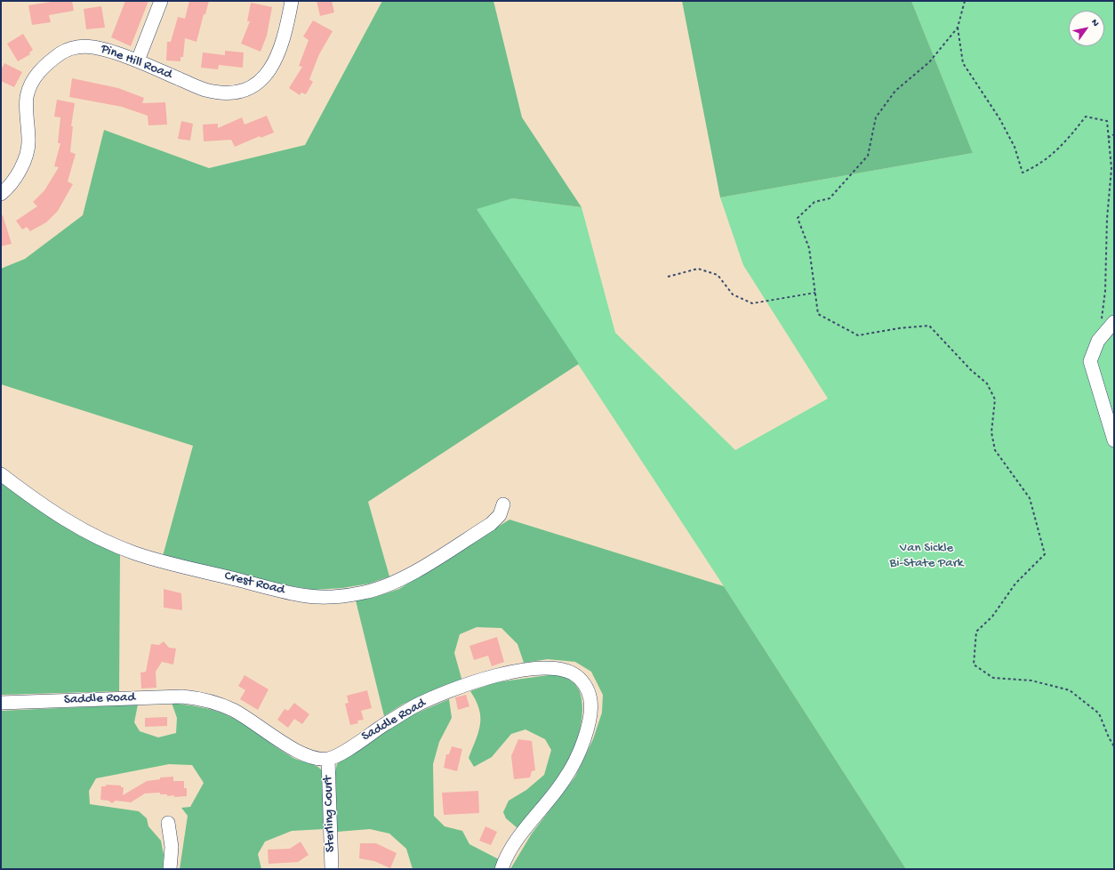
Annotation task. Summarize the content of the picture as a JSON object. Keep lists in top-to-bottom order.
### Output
{
  "streets": {
    "street": [
      "Pine Hill Road",
      "Crest Road",
      "Saddle Road",
      "Sterling Court"
    ]
  },
  "crossings": [
    ["Saddle Road", "Sterling Court"]
  ],
  "parks": ["Van Sickle Bi-State Park"],
  "north": "top right"
}
